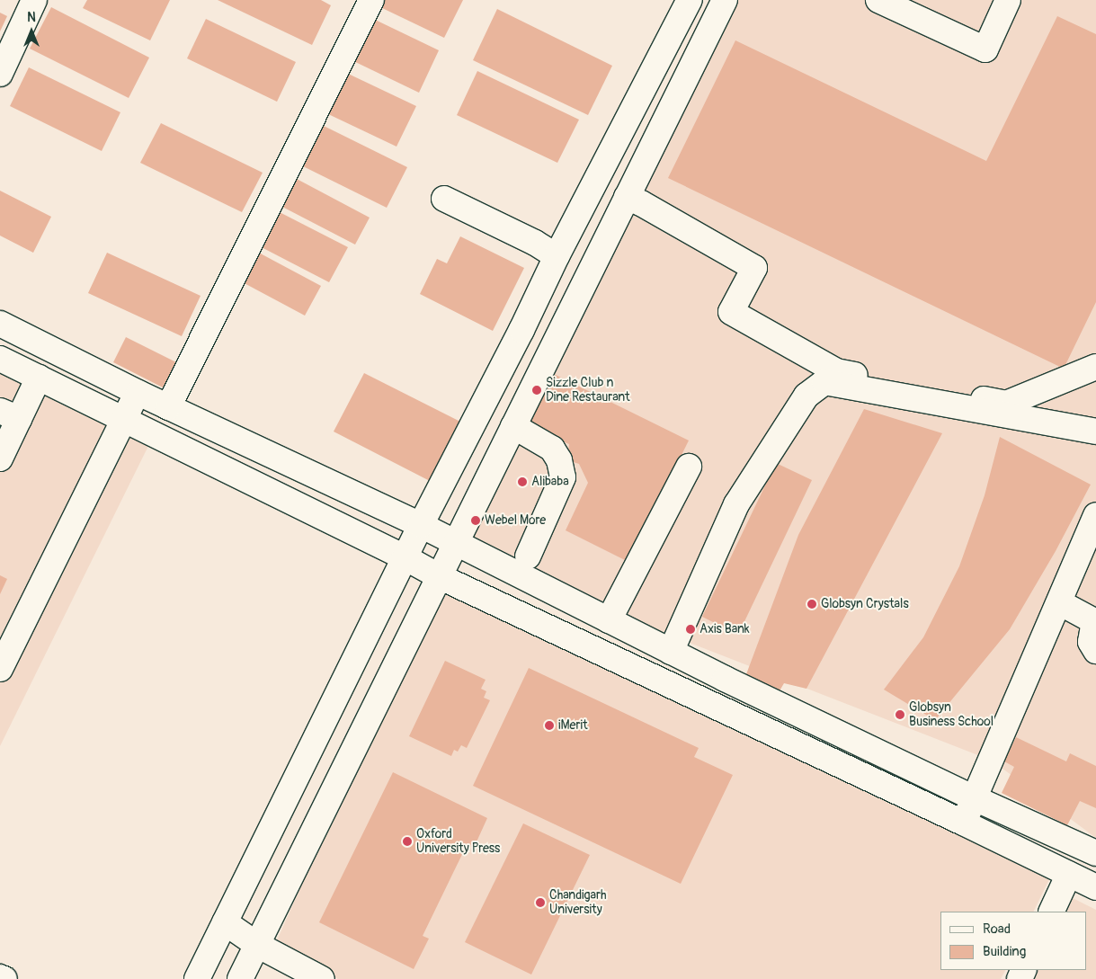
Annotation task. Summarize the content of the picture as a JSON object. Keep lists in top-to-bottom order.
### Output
{
  "places": [
    "Sizzle Club n Dine Restaurant",
    "Alibaba",
    "Webel More",
    "Globsyn Crystals",
    "Axis Bank",
    "Globsyn Business School",
    "iMerit",
    "Oxford University Press",
    "Chandigarh University"
  ],
  "legend": ["Road", "Building"],
  "north": "top"
}
